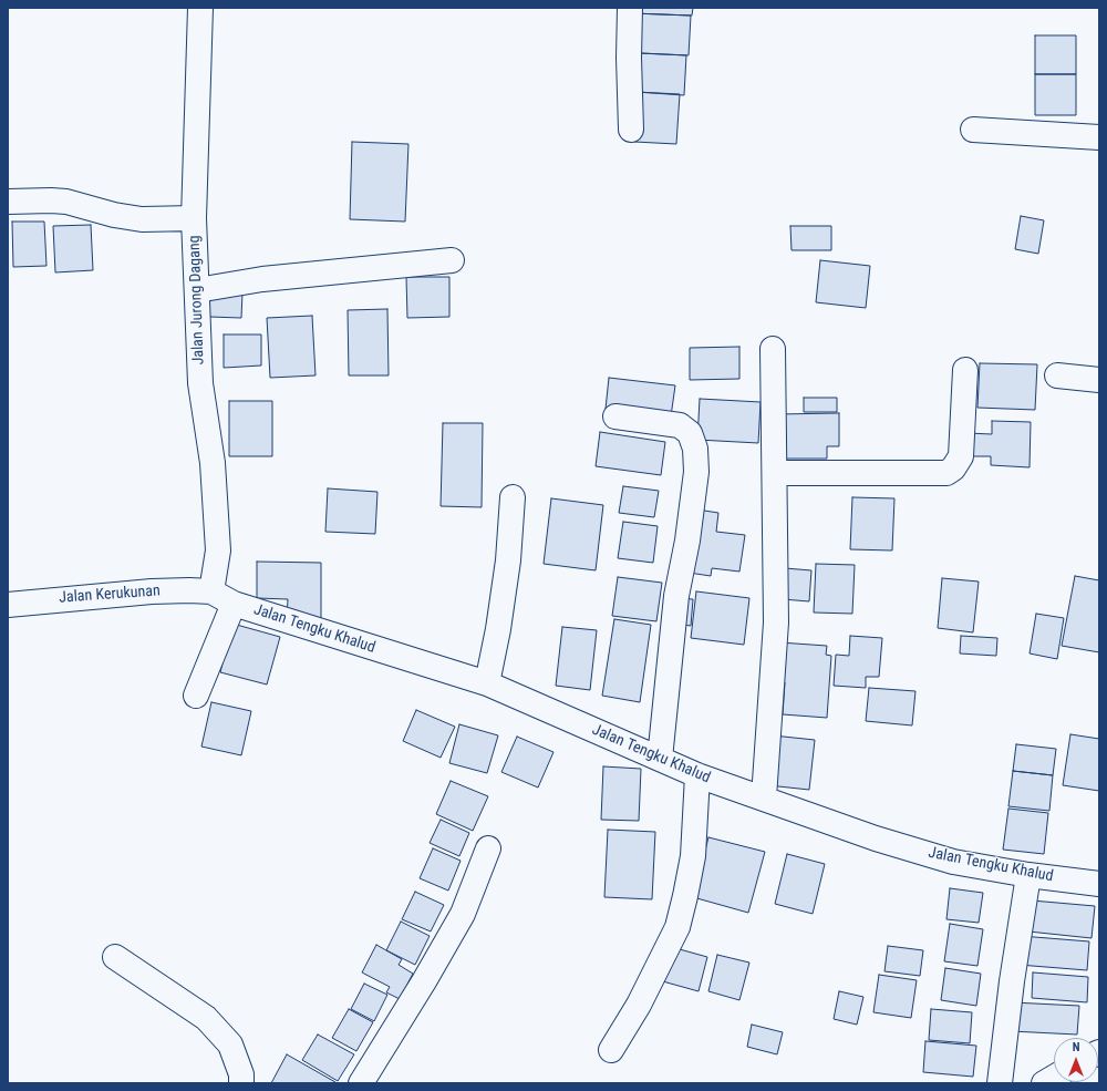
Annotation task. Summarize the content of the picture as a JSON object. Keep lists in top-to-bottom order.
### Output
{
  "streets": {
    "street": ["Jalan Jurong Dagang", "Jalan Kerukunan", "Jalan Tengku Khalud"]
  },
  "crossings": [
    ["Jalan Jurong Dagang", "Jalan Kerukunan"],
    ["Jalan Jurong Dagang", "Jalan Tengku Khalud"],
    ["Jalan Kerukunan", "Jalan Tengku Khalud"]
  ],
  "north": "top"
}
